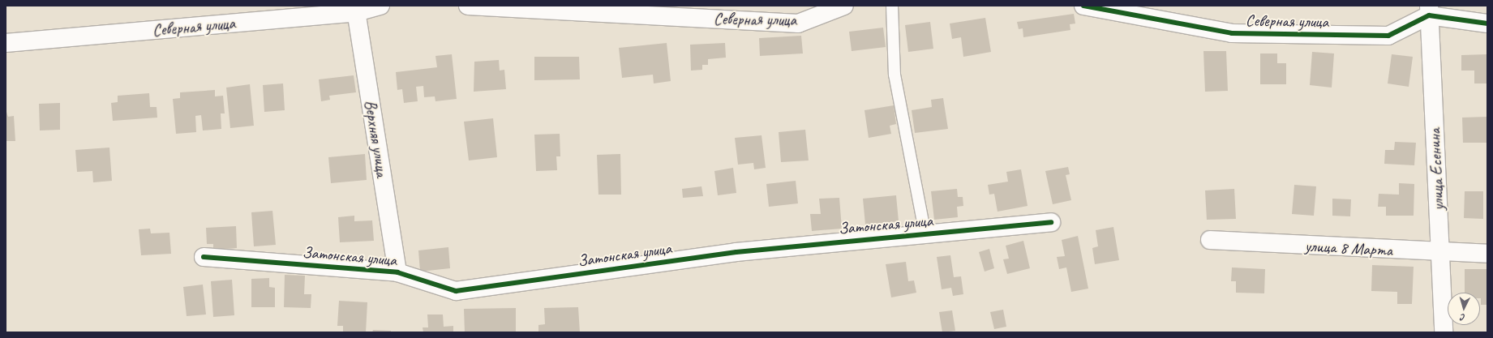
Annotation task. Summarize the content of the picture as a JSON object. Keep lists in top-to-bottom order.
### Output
{
  "streets": {
    "street": [
      "Северная улица",
      "Верхняя улица",
      "улица Есенина",
      "Затонская улица",
      "улица 8 Марта"
    ]
  },
  "crossings": [
    ["Северная улица", "Верхняя улица"],
    ["Северная улица", "улица Есенина"],
    ["Верхняя улица", "Затонская улица"],
    ["улица Есенина", "улица 8 Марта"]
  ],
  "north": "bottom"
}
